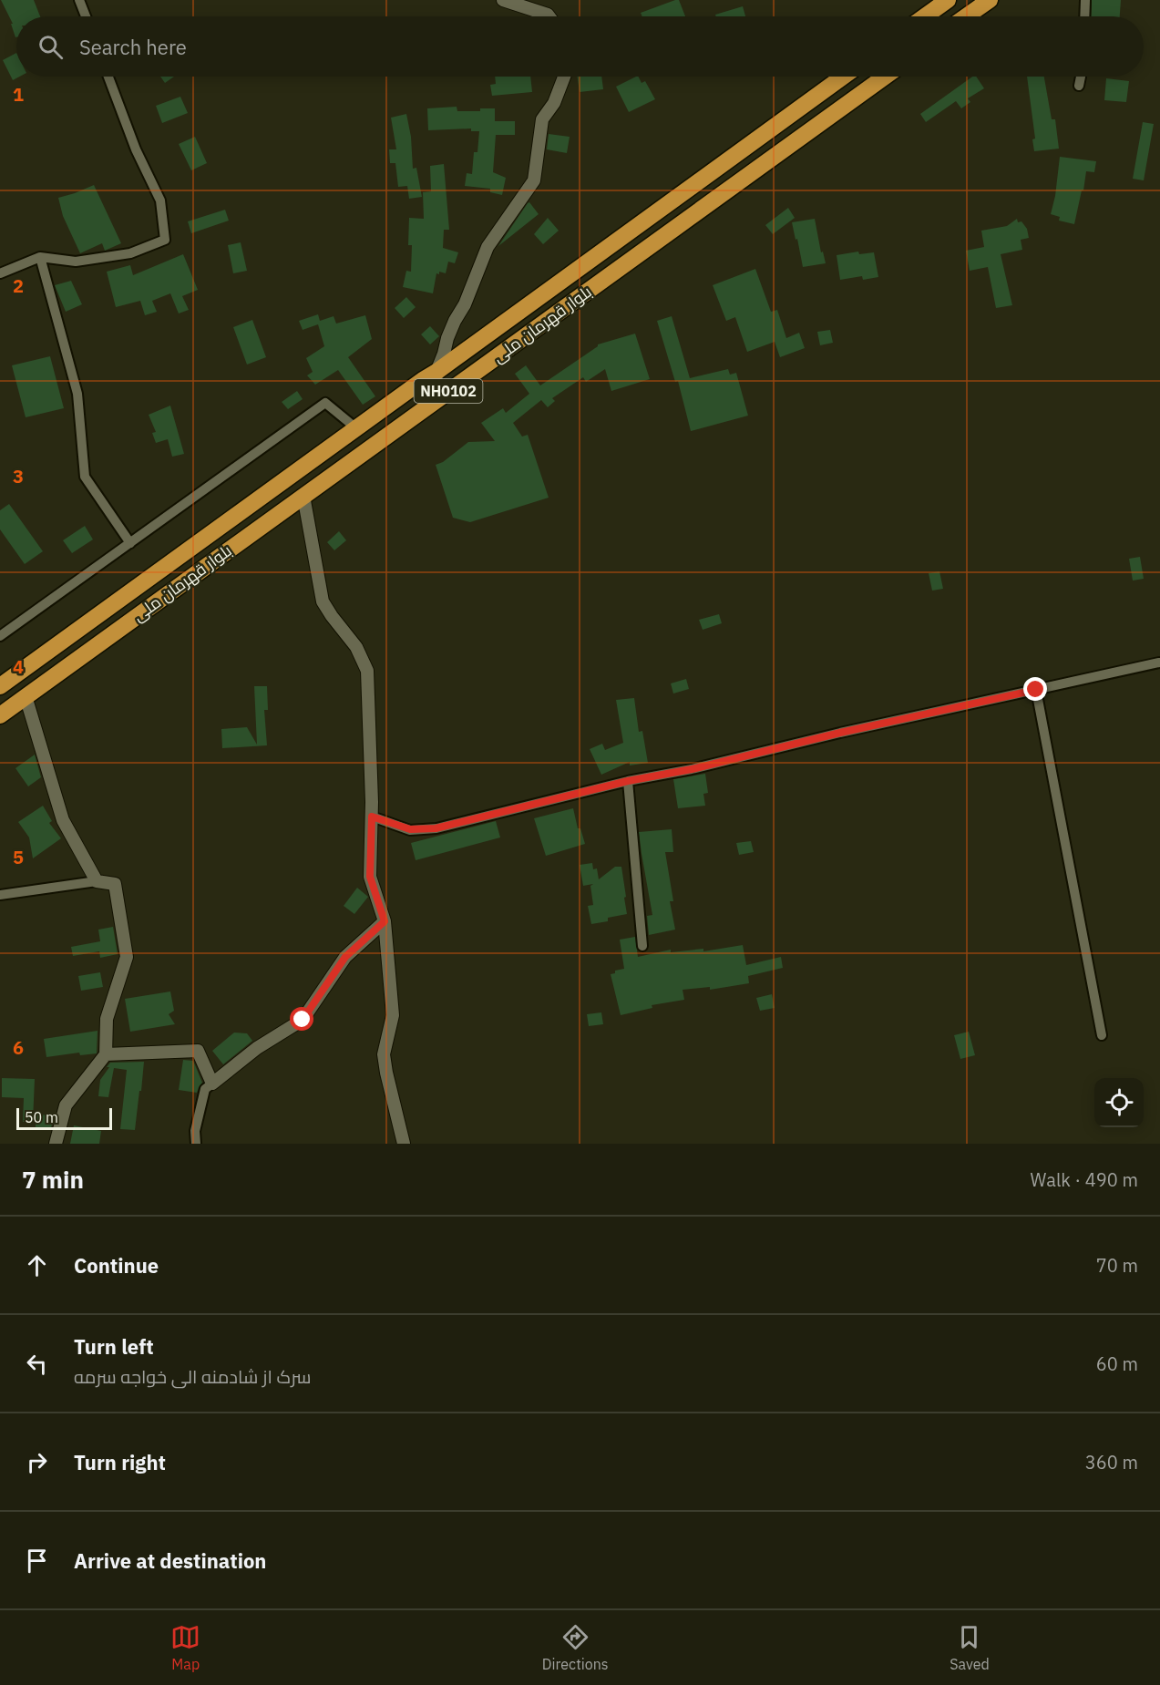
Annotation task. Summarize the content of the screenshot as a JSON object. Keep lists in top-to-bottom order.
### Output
{
  "streets": {
    "highway": ["بلوار قهرمان ملی", "NH0102"]
  },
  "scale_bar": "50 m",
  "page": {
    "search": "Search here",
    "scale": "50 m",
    "heading": ["7 min", "Walk · 490 m"],
    "list": [
      ["Continue", "70 m"],
      ["Turn left", "سرک از شادمنه الی خواجه سرمه", "60 m"],
      ["Turn right", "360 m"],
      "Arrive at destination"
    ],
    "nav": ["Map", "Directions", "Saved"]
  },
  "grid": {
    "rows": [
      "1",
      "2",
      "3",
      "4",
      "5",
      "6"
    ]
  }
}
